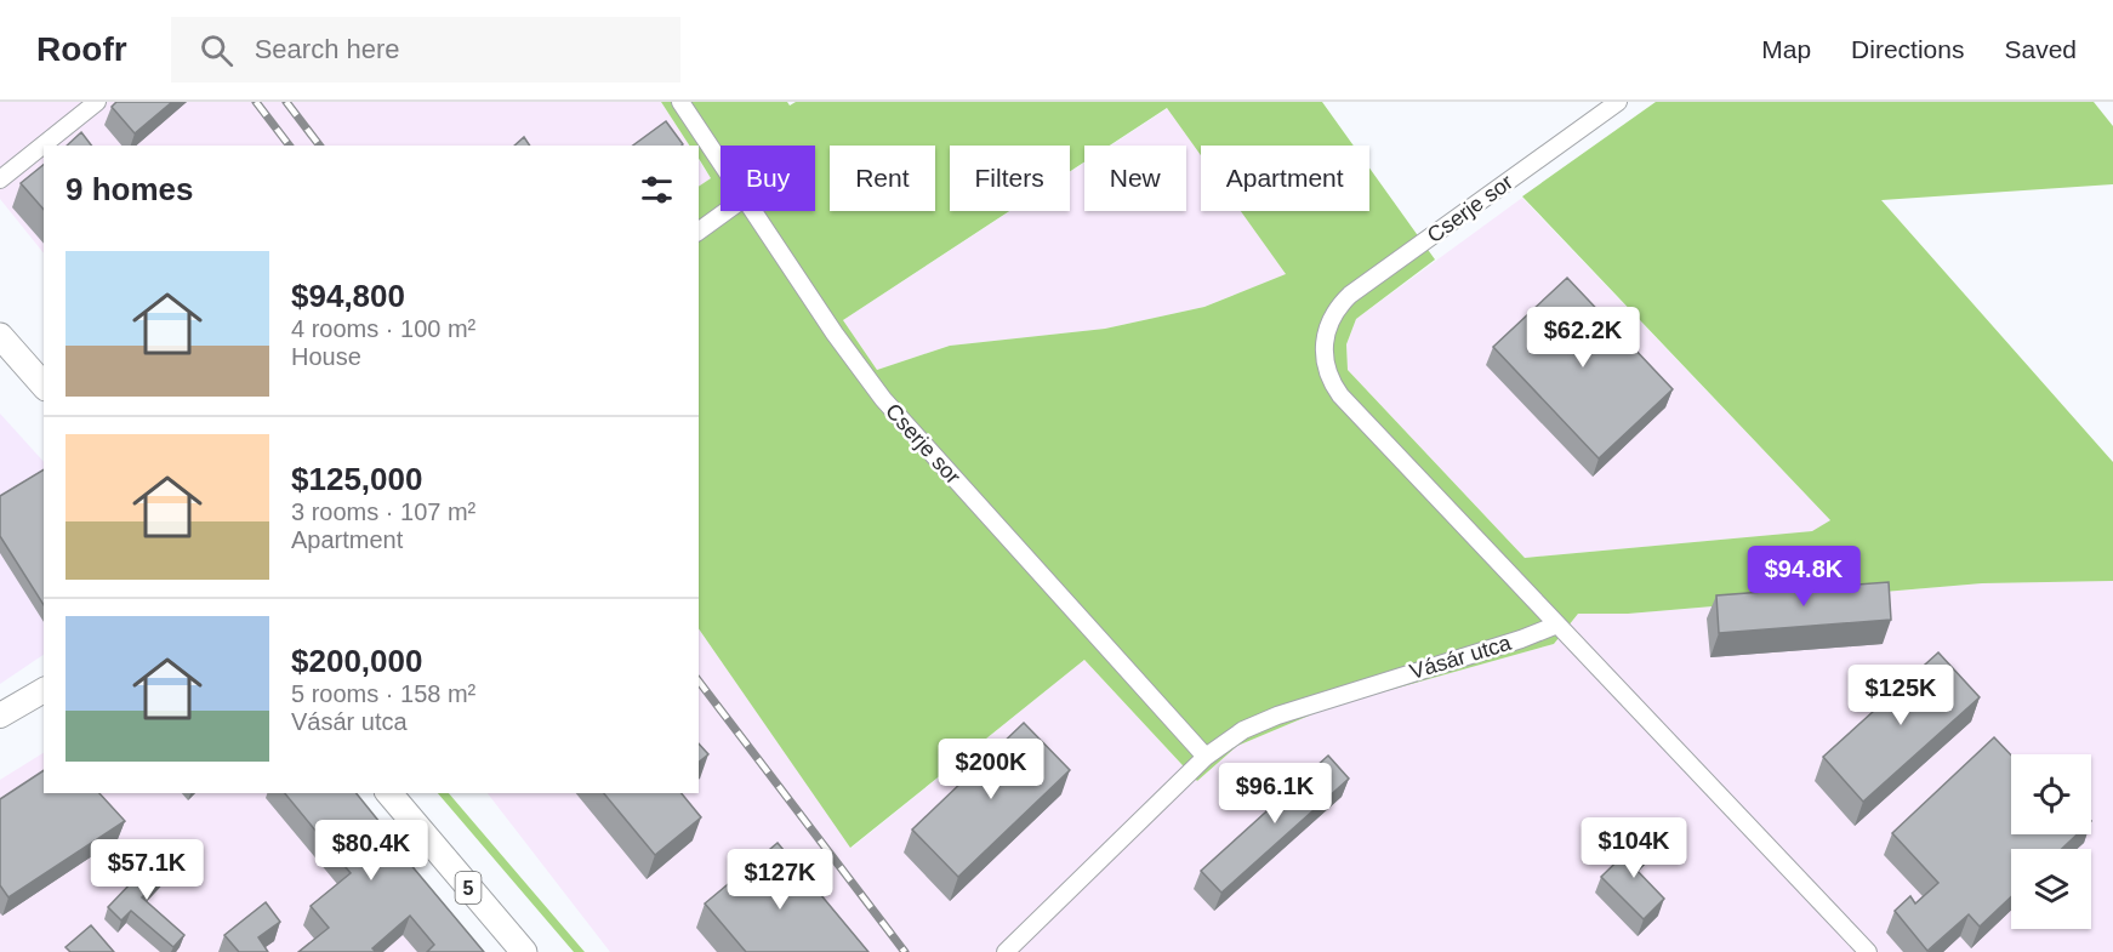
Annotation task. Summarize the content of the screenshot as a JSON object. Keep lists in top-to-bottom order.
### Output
{
  "streets": {
    "main road": ["5"],
    "street": ["Cserje sor", "Vásár utca"]
  },
  "crossings": [
    ["Cserje sor", "Vásár utca"]
  ],
  "page": {
    "header": "Roofr",
    "search": "Search here",
    "nav": ["Map", "Directions", "Saved"],
    "chip": [
      "Buy",
      "Rent",
      "Filters",
      "New",
      "Apartment"
    ],
    "heading": "9 homes",
    "list": [
      {
        "name": "$94,800",
        "note": "4 rooms · 100 m² · House"
      },
      {
        "name": "$125,000",
        "note": "3 rooms · 107 m² · Apartment"
      },
      {
        "name": "$200,000",
        "note": "5 rooms · 158 m² · Vásár utca"
      }
    ],
    "price": [
      "$62.2K",
      "$94.8K",
      "$125K",
      "$200K",
      "$96.1K",
      "$104K",
      "$80.4K",
      "$57.1K",
      "$127K"
    ]
  }
}
